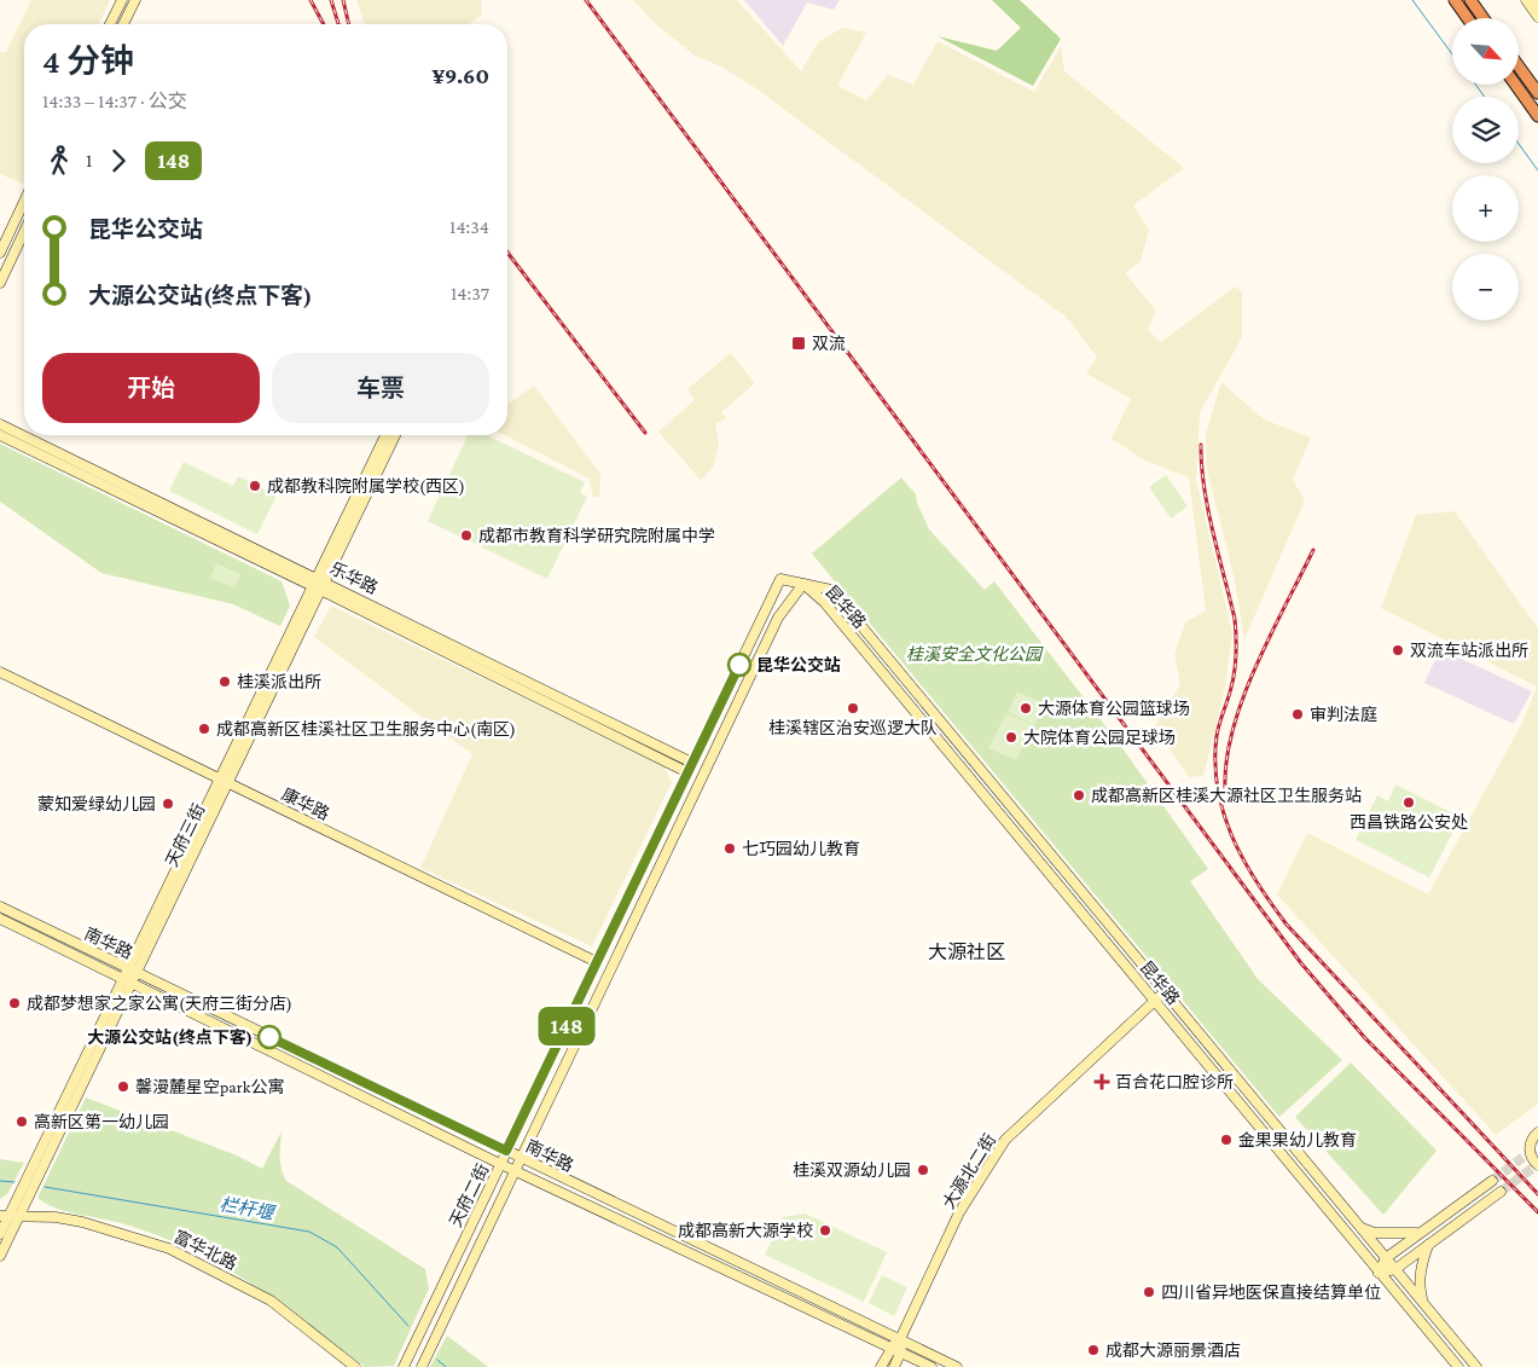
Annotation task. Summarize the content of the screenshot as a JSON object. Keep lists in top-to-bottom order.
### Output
{
  "streets": {
    "main road": [
      "乐华路",
      "昆华路",
      "康华路",
      "天府三街",
      "南华路",
      "大源北二街",
      "天府二街",
      "富华北路"
    ]
  },
  "crossings": [
    ["乐华路", "天府三街"],
    ["乐华路", "天府二街"],
    ["昆华路", "大源北二街"],
    ["昆华路", "天府二街"],
    ["康华路", "天府三街"],
    ["康华路", "天府二街"],
    ["天府三街", "南华路"],
    ["天府三街", "富华北路"],
    ["南华路", "大源北二街"],
    ["南华路", "天府二街"]
  ],
  "districts": ["大源社区"],
  "water": ["栏杆堰"],
  "parks": ["桂溪安全文化公园"],
  "places": {
    "transit": ["双流"],
    "other": [
      "成都教科院附属学校(西区)",
      "成都市教育科学研究院附属中学",
      "双流车站派出所",
      "昆华公交站",
      "桂溪派出所",
      "桂溪辖区治安巡逻大队",
      "大源体育公园篮球场",
      "审判法庭",
      "成都高新区桂溪社区卫生服务中心(南区)",
      "大院体育公园足球场",
      "成都高新区桂溪大源社区卫生服务站",
      "西昌铁路公安处",
      "蒙知爱绿幼儿园",
      "七巧园幼儿教育",
      "成都梦想家之家公寓(天府三街分店)",
      "大源公交站(终点下客)",
      "馨漫麓星空park公寓",
      "高新区第一幼儿园",
      "金果果幼儿教育",
      "桂溪双源幼儿园",
      "成都高新大源学校",
      "四川省异地医保直接结算单位",
      "成都大源丽景酒店"
    ],
    "health": ["百合花口腔诊所"]
  },
  "lines": ["bus line 148"],
  "north": "bottom right",
  "page": {
    "on_map": "148",
    "map_buttons": ["+", "−"],
    "heading": ["4 分钟", "14:33 – 14:37 · 公交", "¥9.60"],
    "legs": ["1", "148"],
    "list": [
      {
        "name": "昆华公交站",
        "value": "14:34"
      },
      {
        "name": "大源公交站(终点下客)",
        "value": "14:37"
      }
    ],
    "buttons": ["开始", "车票"]
  }
}
